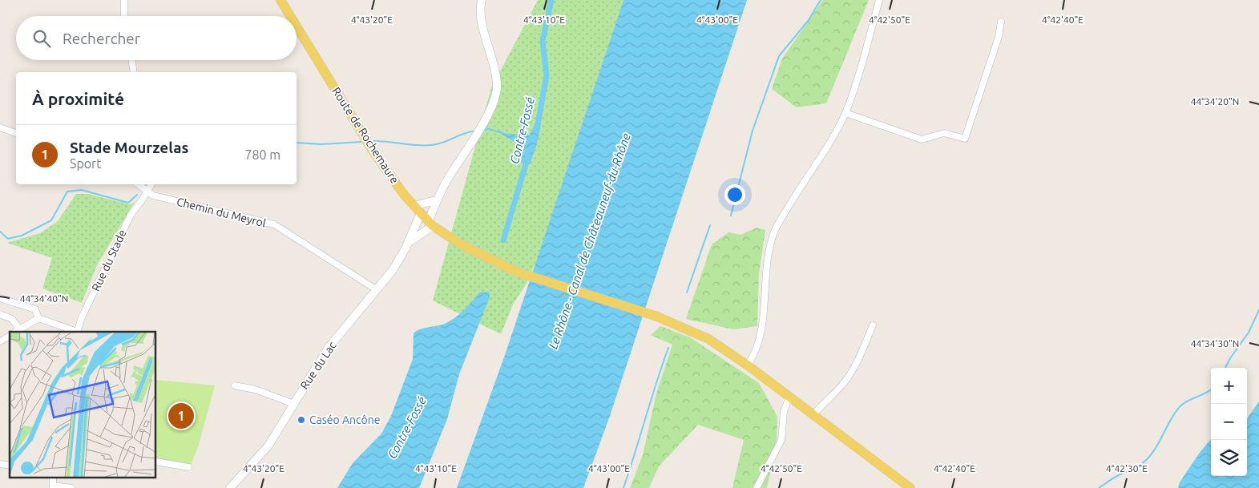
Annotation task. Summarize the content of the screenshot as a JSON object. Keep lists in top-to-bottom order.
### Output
{
  "streets": {
    "main road": ["Route de Rochemaure"],
    "street": ["Chemin du Meyrol", "Rue du Stade", "Rue du Lac"]
  },
  "crossings": [
    ["Route de Rochemaure", "Rue du Lac"],
    ["Chemin du Meyrol", "Rue du Stade"],
    ["Chemin du Meyrol", "Rue du Lac"]
  ],
  "water": ["Contre-Fossé", "Le Rhône - Canal de Châteauneuf-du-Rhône"],
  "places": ["Caséo Ancône"],
  "page": {
    "search": "Rechercher",
    "heading": "À proximité",
    "list": [
      {
        "mark": "1",
        "name": "Stade Mourzelas",
        "note": "Sport",
        "value": "780 m"
      }
    ],
    "map_buttons": ["+", "−"],
    "pins": "1"
  },
  "coordinates": [
    "4°43'20\"E",
    "4°43'10\"E",
    "4°43'00\"E",
    "4°42'50\"E",
    "4°42'40\"E",
    "44°34'20\"N",
    "44°34'40\"N",
    "44°34'30\"N",
    "4°42'30\"E"
  ]
}
